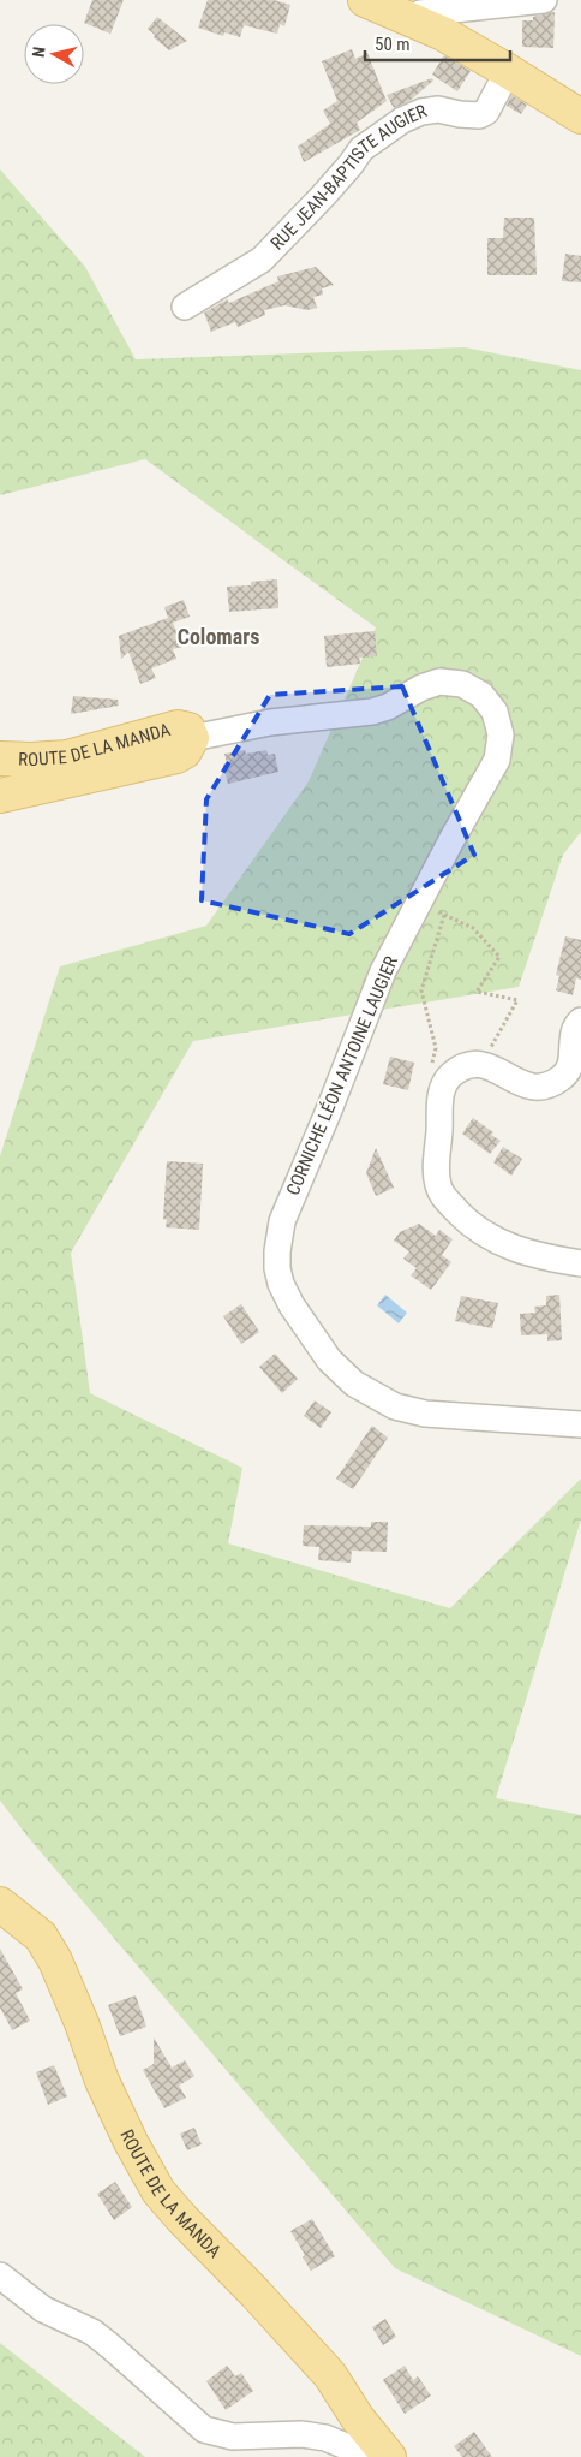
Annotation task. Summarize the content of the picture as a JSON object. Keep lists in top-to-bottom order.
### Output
{
  "streets": {
    "main road": ["ROUTE DE LA MANDA"],
    "street": ["RUE JEAN-BAPTISTE AUGIER", "CORNICHE LÉON ANTOINE LAUGIER"]
  },
  "crossings": [
    ["ROUTE DE LA MANDA", "CORNICHE LÉON ANTOINE LAUGIER"]
  ],
  "districts": ["Colomars"],
  "scale_bar": "50 m",
  "north": "left"
}
